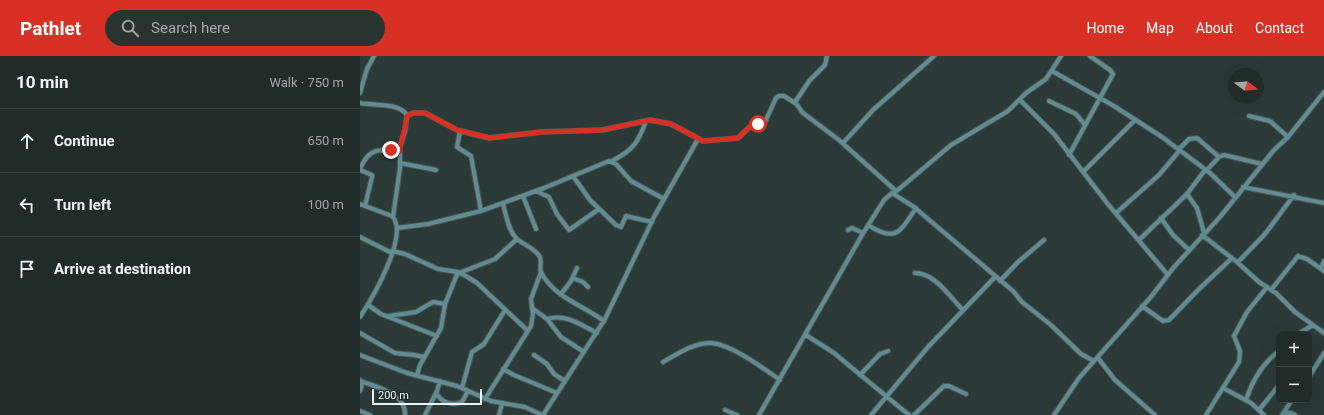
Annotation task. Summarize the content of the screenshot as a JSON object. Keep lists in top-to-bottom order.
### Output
{
  "scale_bar": "200 m",
  "north": "right",
  "page": {
    "header": "Pathlet",
    "search": "Search here",
    "nav": [
      "Home",
      "Map",
      "About",
      "Contact"
    ],
    "heading": ["10 min", "Walk · 750 m"],
    "list": [
      ["Continue", "650 m"],
      ["Turn left", "100 m"],
      "Arrive at destination"
    ],
    "map_buttons": ["+", "−"],
    "scale": "200 m"
  }
}
